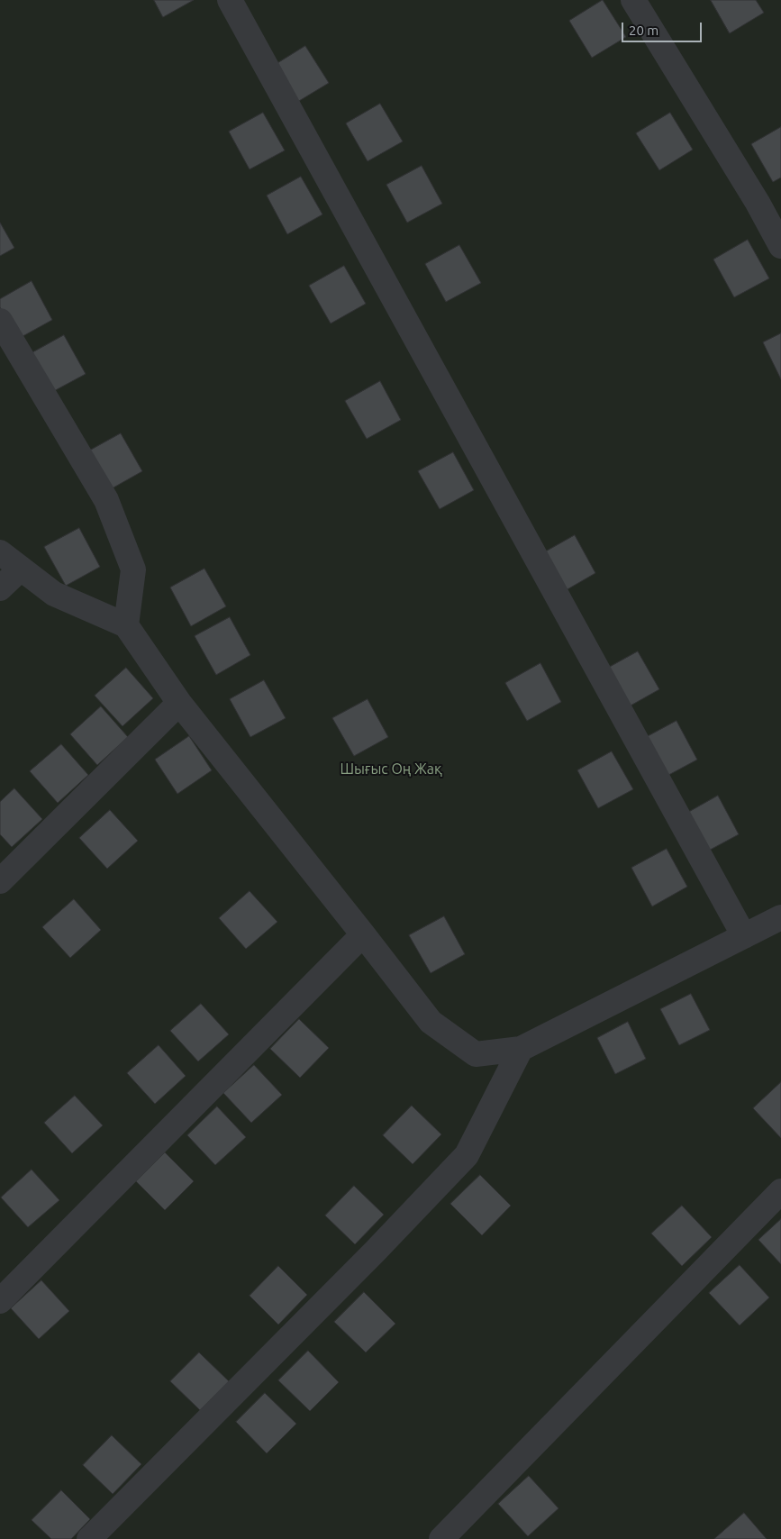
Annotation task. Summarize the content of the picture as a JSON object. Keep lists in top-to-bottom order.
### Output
{
  "parks": ["Шығыс Оң Жақ"],
  "scale_bar": "20 m"
}
